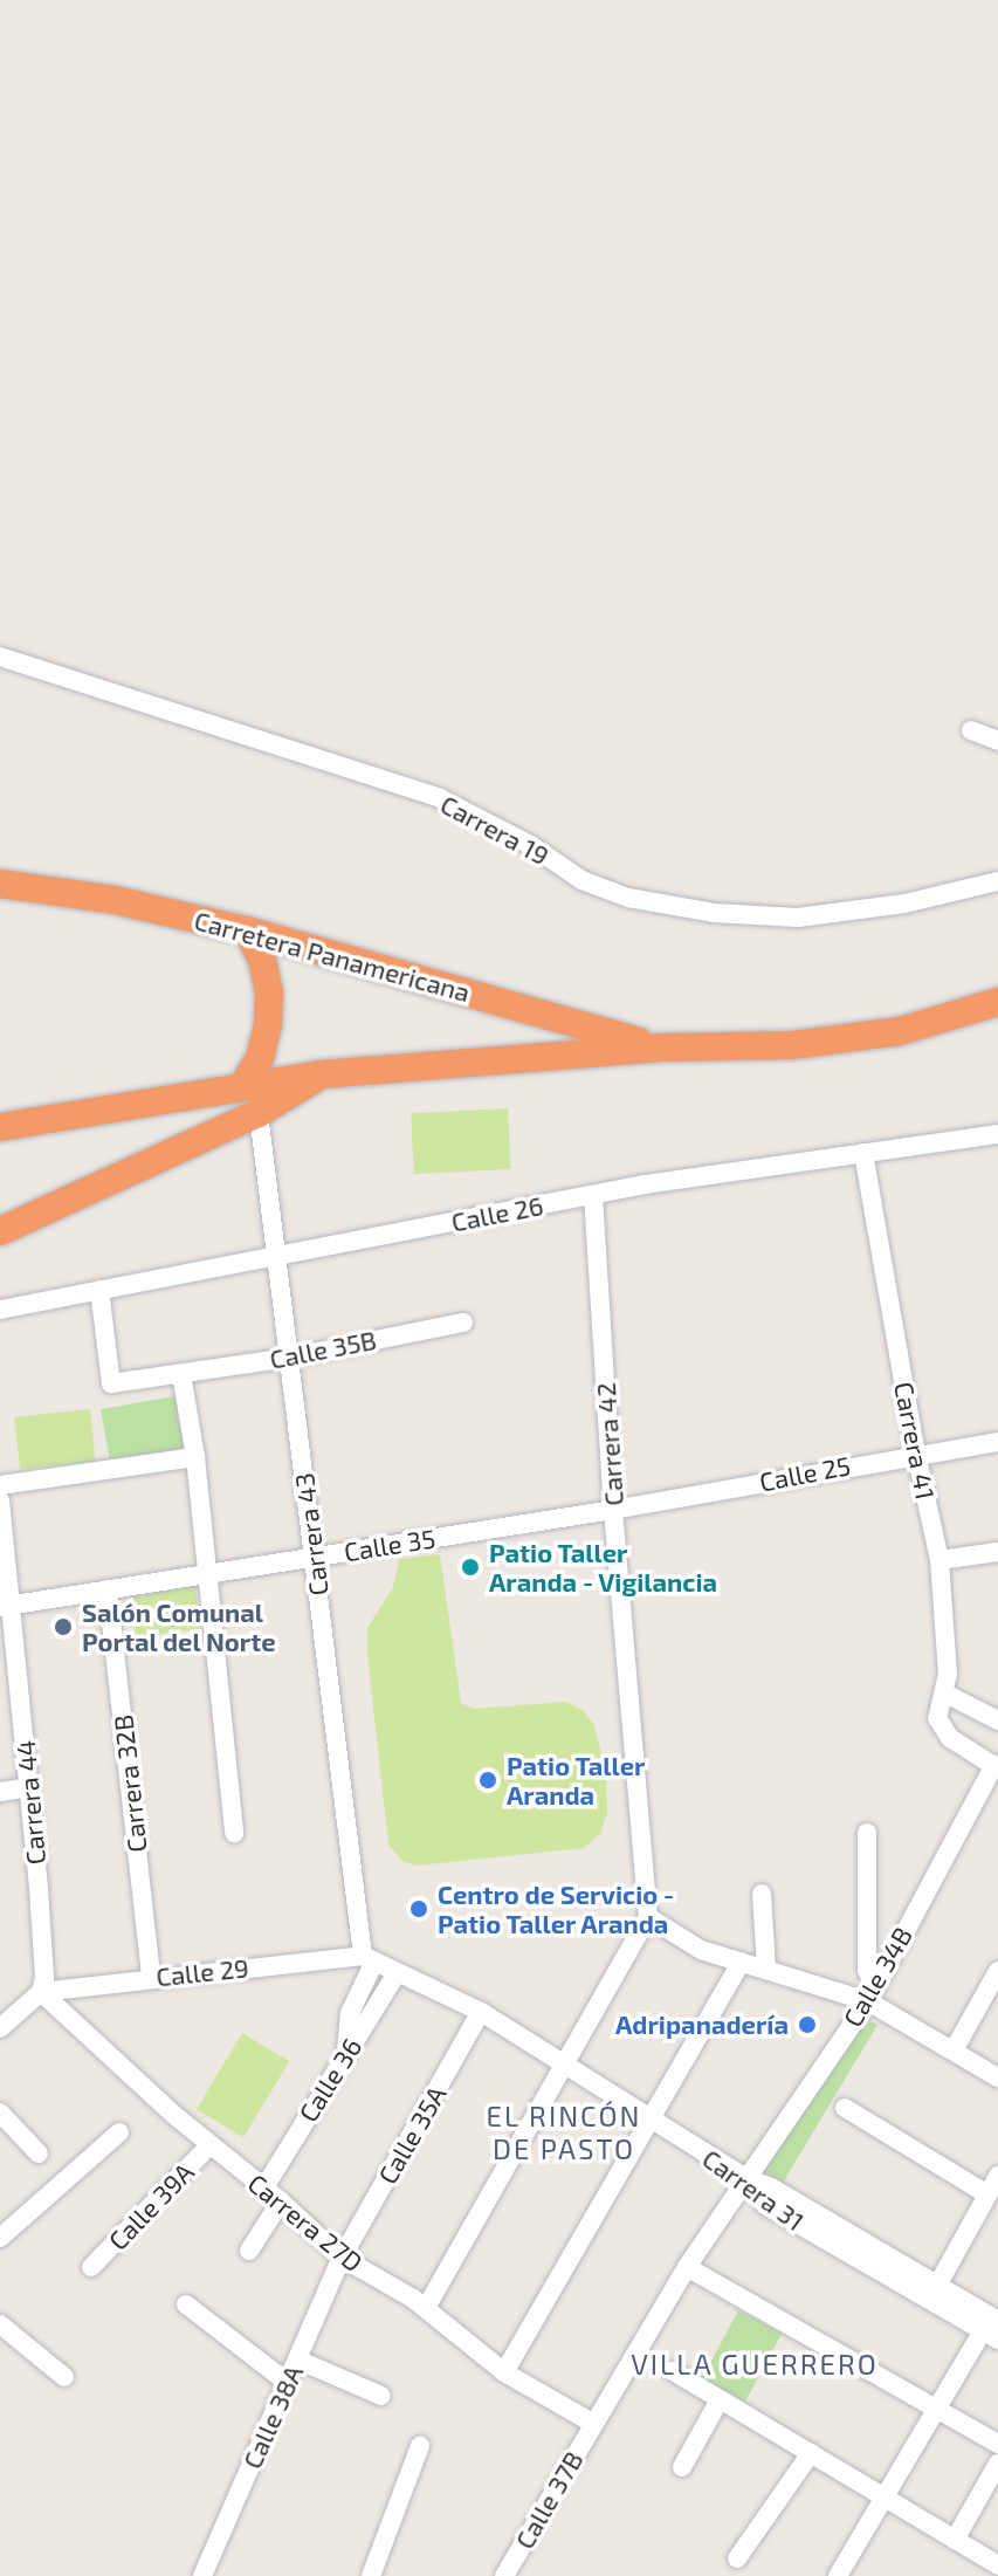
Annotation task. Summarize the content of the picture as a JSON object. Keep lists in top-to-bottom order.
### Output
{
  "streets": {
    "highway": ["Carretera Panamericana"],
    "street": [
      "Carrera 19",
      "Calle 26",
      "Calle 35B",
      "Carrera 41",
      "Carrera 42",
      "Calle 25",
      "Carrera 43",
      "Calle 35",
      "Carrera 32B",
      "Carrera 44",
      "Calle 29",
      "Calle 34B",
      "Calle 36",
      "Calle 35A",
      "Carrera 31",
      "Calle 39A",
      "Carrera 27D",
      "Calle 38A",
      "Calle 37B"
    ]
  },
  "crossings": [
    ["Calle 26", "Calle 35B"],
    ["Calle 26", "Carrera 41"],
    ["Calle 26", "Carrera 42"],
    ["Calle 26", "Carrera 43"],
    ["Calle 35B", "Carrera 43"],
    ["Carrera 41", "Calle 25"],
    ["Carrera 41", "Calle 34B"],
    ["Carrera 42", "Calle 25"],
    ["Carrera 42", "Calle 35"],
    ["Calle 25", "Calle 35"],
    ["Carrera 43", "Calle 35"],
    ["Carrera 43", "Calle 29"],
    ["Carrera 43", "Carrera 31"],
    ["Calle 35", "Carrera 32B"],
    ["Calle 35", "Carrera 44"],
    ["Carrera 32B", "Calle 29"],
    ["Carrera 44", "Calle 29"],
    ["Carrera 44", "Carrera 27D"],
    ["Calle 29", "Carrera 31"],
    ["Calle 29", "Carrera 27D"],
    ["Calle 34B", "Carrera 31"],
    ["Calle 34B", "Calle 37B"],
    ["Calle 36", "Carrera 31"],
    ["Calle 36", "Carrera 27D"],
    ["Calle 35A", "Carrera 31"],
    ["Calle 35A", "Carrera 27D"],
    ["Calle 35A", "Calle 38A"],
    ["Calle 39A", "Carrera 27D"],
    ["Carrera 27D", "Calle 38A"],
    ["Carrera 27D", "Calle 37B"]
  ],
  "districts": ["EL RINCÓN DE PASTO", "VILLA GUERRERO"],
  "places": [
    "Patio Taller Aranda - Vigilancia",
    "Salón Comunal Portal del Norte",
    "Patio Taller Aranda",
    "Centro de Servicio - Patio Taller Aranda",
    "Adripanadería"
  ]
}
